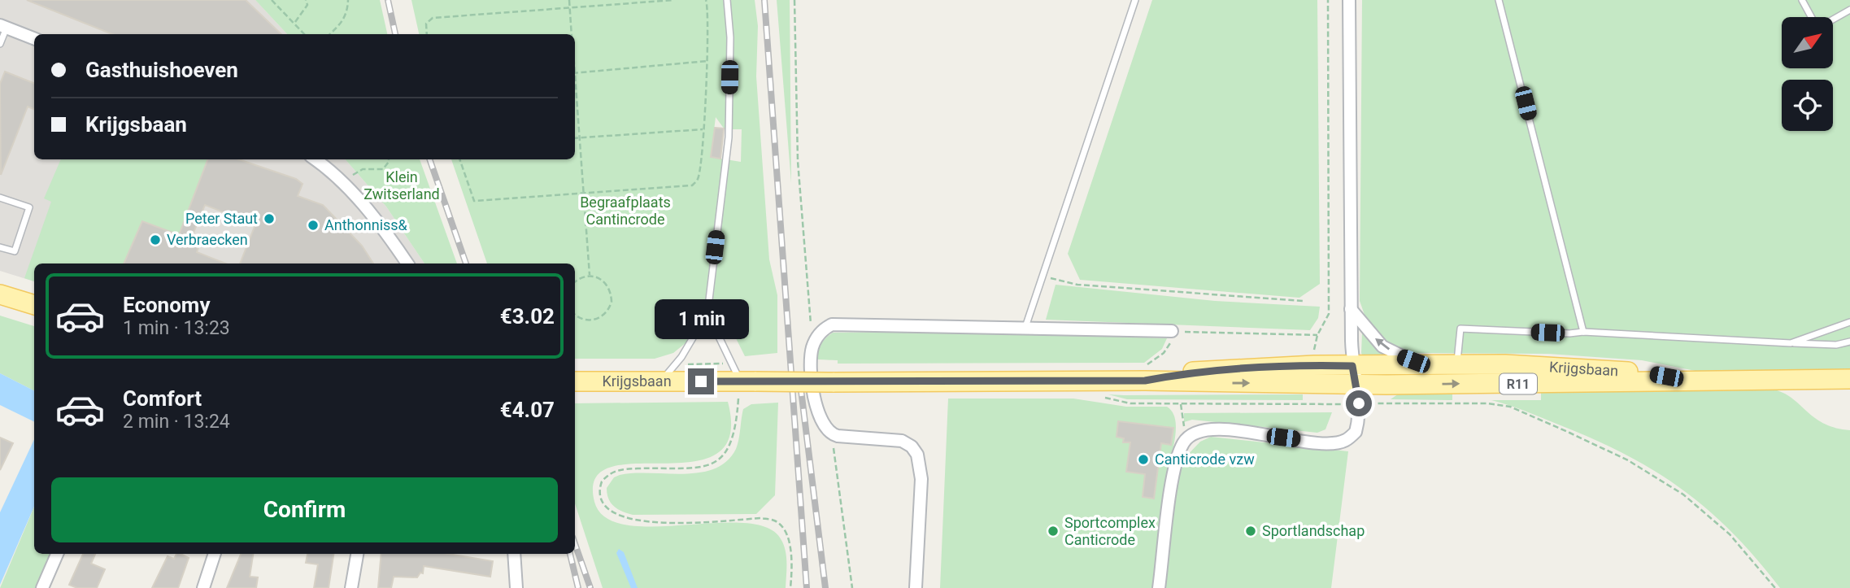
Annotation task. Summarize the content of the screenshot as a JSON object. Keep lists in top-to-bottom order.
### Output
{
  "streets": {
    "main road": ["Krijgsbaan", "R11"]
  },
  "parks": ["Klein Zwitserland", "Begraafplaats Cantincrode"],
  "places": [
    "Peter Staut",
    "Anthonniss&",
    "Verbraecken",
    "Canticrode vzw",
    "Sportcomplex Canticrode",
    "Sportlandschap"
  ],
  "north": "top right",
  "page": {
    "banner": ["Gasthuishoeven", "Krijgsbaan"],
    "list": [
      {
        "name": "Economy",
        "note": "1 min · 13:23",
        "value": "€3.02"
      },
      {
        "name": "Comfort",
        "note": "2 min · 13:24",
        "value": "€4.07"
      }
    ],
    "bubble": "1 min",
    "buttons": "Confirm"
  }
}
